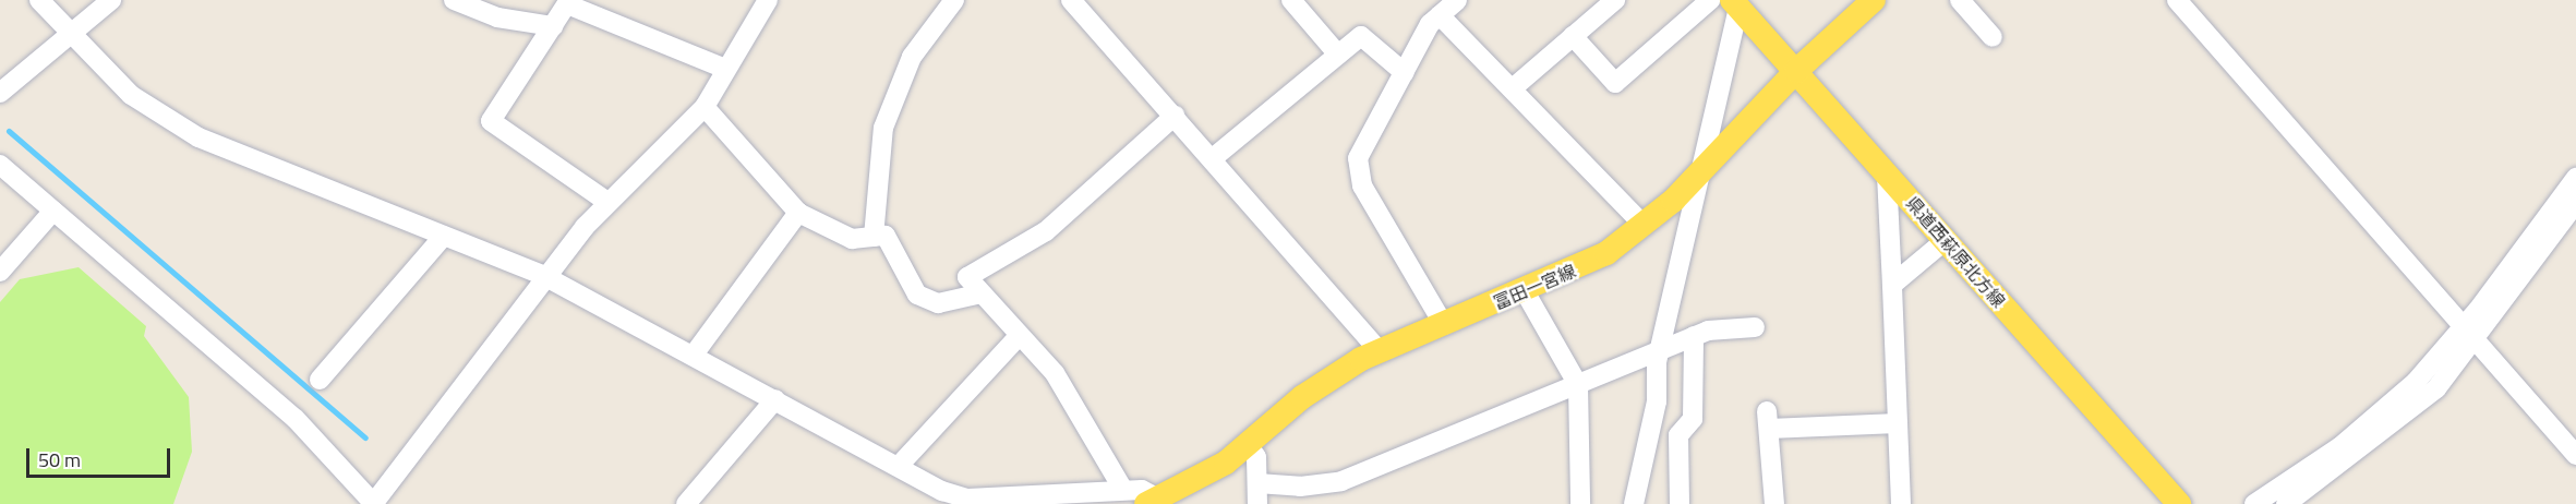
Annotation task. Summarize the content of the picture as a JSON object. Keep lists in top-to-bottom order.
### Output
{
  "streets": {
    "main road": ["県道西萩原北方線", "冨田一宮線"]
  },
  "crossings": [
    ["県道西萩原北方線", "冨田一宮線"]
  ],
  "scale_bar": "50 m"
}
